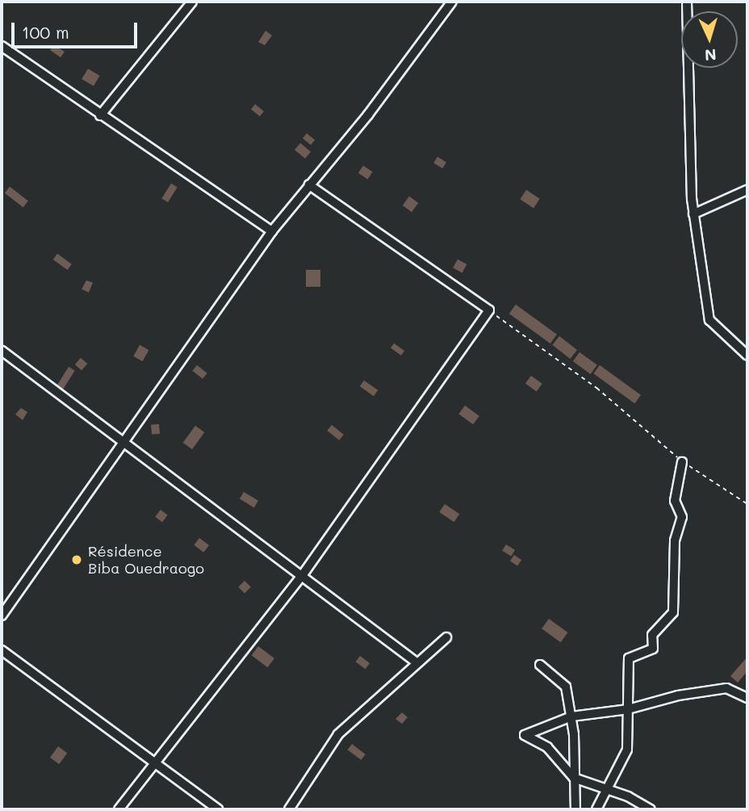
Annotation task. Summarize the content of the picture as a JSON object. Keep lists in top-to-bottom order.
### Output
{
  "places": ["Résidence Biba Ouedraogo"],
  "scale_bar": "100 m",
  "north": "bottom"
}
